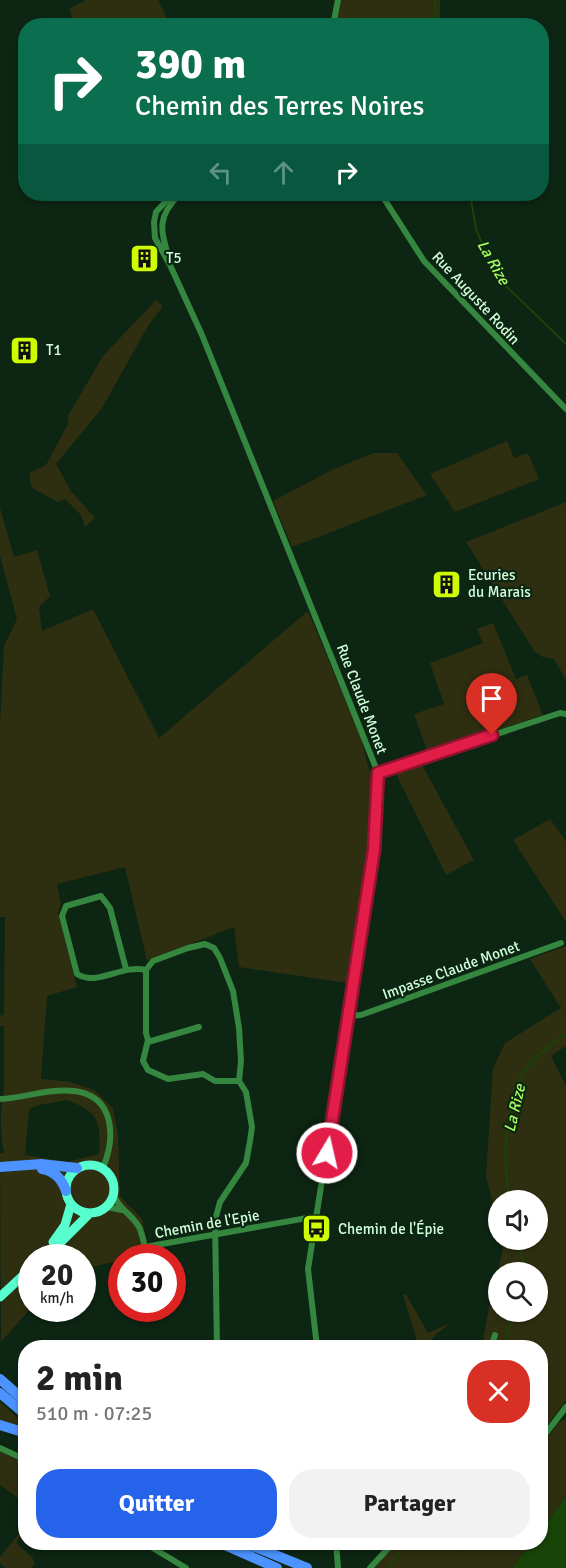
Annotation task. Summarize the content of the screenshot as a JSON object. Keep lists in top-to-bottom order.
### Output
{
  "streets": {
    "street": [
      "Rue Auguste Rodin",
      "Rue Claude Monet",
      "Impasse Claude Monet",
      "Chemin de l'Epie"
    ]
  },
  "crossings": [
    ["Rue Claude Monet", "Impasse Claude Monet"],
    ["Rue Claude Monet", "Chemin de l'Epie"]
  ],
  "water": ["La Rize"],
  "places": {
    "building": ["T5", "T1", "Ecuries du Marais"],
    "bus stop": ["Chemin de l'Épie"]
  },
  "page": {
    "turn": ["390 m", "Chemin des Terres Noires"],
    "speed": "20 km/h",
    "limit": "30",
    "heading": ["2 min", "510 m · 07:25"],
    "buttons": ["Quitter", "Partager"]
  }
}
